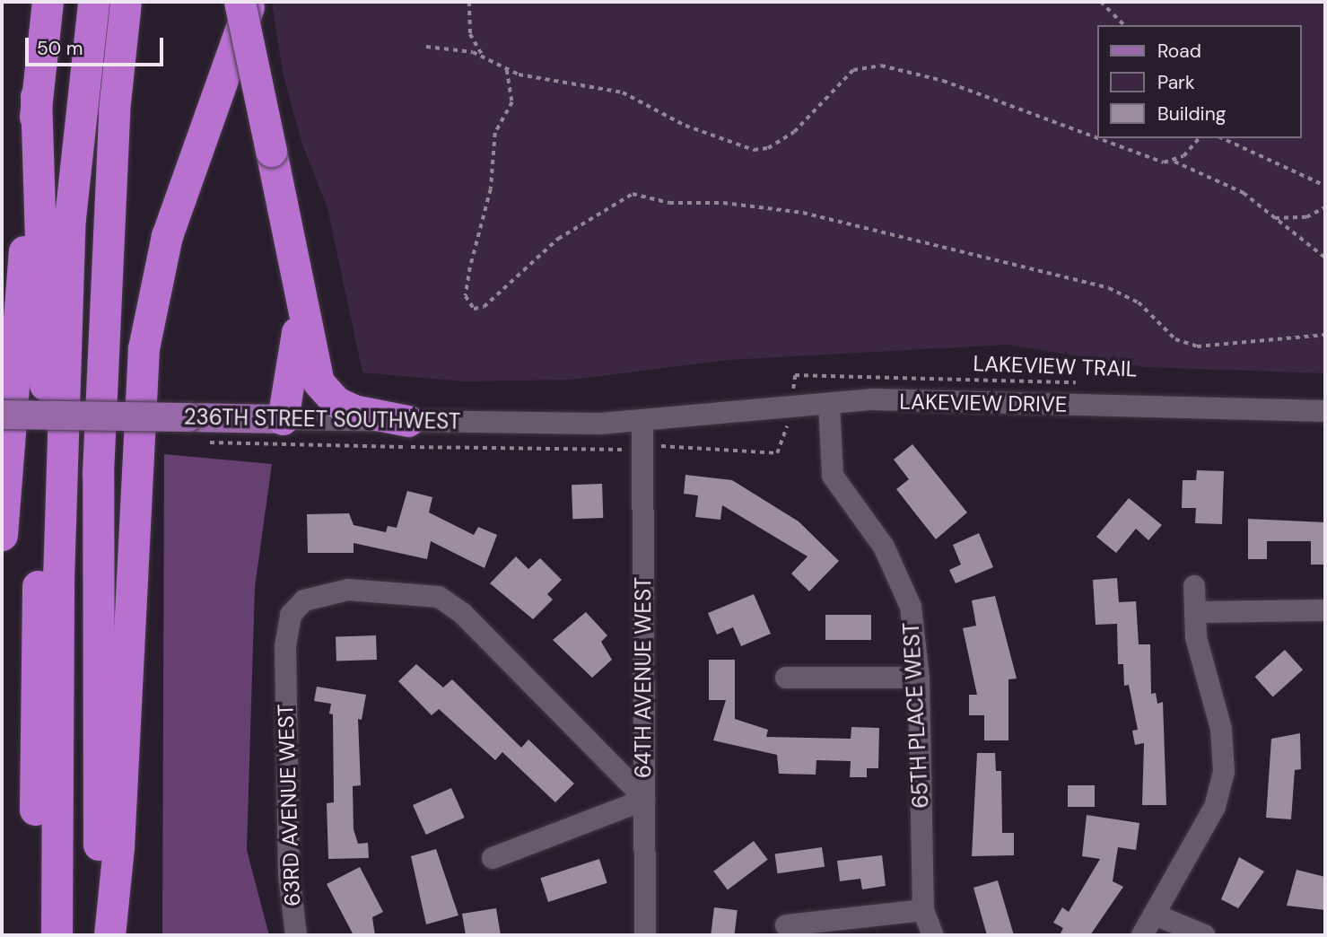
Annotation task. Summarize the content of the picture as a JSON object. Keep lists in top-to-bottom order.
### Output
{
  "streets": {
    "main road": ["236TH STREET SOUTHWEST"],
    "street": [
      "LAKEVIEW DRIVE",
      "64TH AVENUE WEST",
      "65TH PLACE WEST",
      "63RD AVENUE WEST"
    ],
    "path": ["LAKEVIEW TRAIL"]
  },
  "crossings": [
    ["LAKEVIEW DRIVE", "236TH STREET SOUTHWEST"],
    ["LAKEVIEW DRIVE", "64TH AVENUE WEST"],
    ["LAKEVIEW DRIVE", "65TH PLACE WEST"],
    ["236TH STREET SOUTHWEST", "64TH AVENUE WEST"],
    ["64TH AVENUE WEST", "63RD AVENUE WEST"]
  ],
  "legend": ["Road", "Park", "Building"],
  "scale_bar": "50 m"
}
